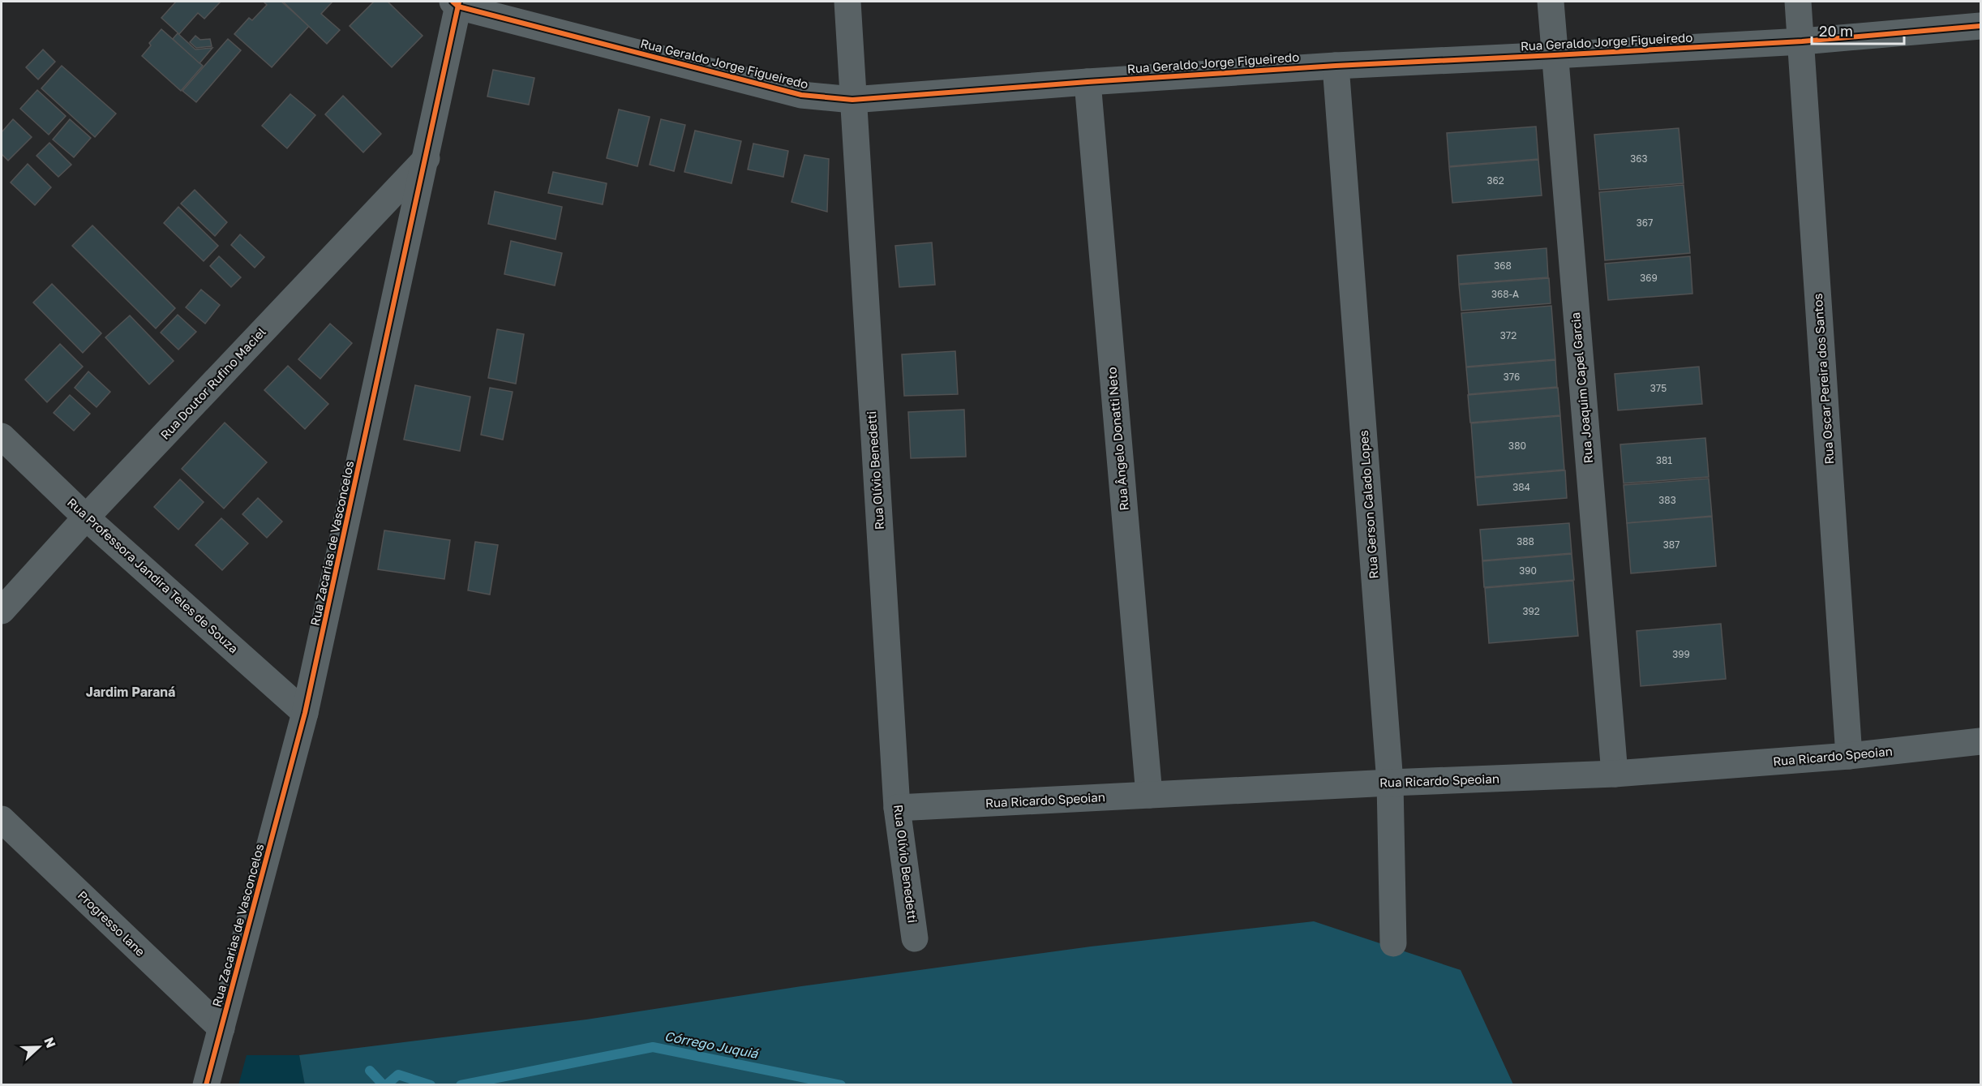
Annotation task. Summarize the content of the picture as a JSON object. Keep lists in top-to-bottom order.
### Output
{
  "streets": {
    "street": [
      "Rua Geraldo Jorge Figueiredo",
      "Rua Oscar Pereira dos Santos",
      "Rua Doutor Rufino Maciel",
      "Rua Joaquim Capel Garcia",
      "Rua Ângelo Donatti Neto",
      "Rua Olívio Benedetti",
      "Rua Gerson Calado Lopes",
      "Rua Zacarias de Vasconcelos",
      "Rua Professora Jandira Teles de Souza",
      "Rua Ricardo Speoian",
      "Progresso lane"
    ]
  },
  "crossings": [
    ["Rua Geraldo Jorge Figueiredo", "Rua Oscar Pereira dos Santos"],
    ["Rua Geraldo Jorge Figueiredo", "Rua Joaquim Capel Garcia"],
    ["Rua Geraldo Jorge Figueiredo", "Rua Ângelo Donatti Neto"],
    ["Rua Geraldo Jorge Figueiredo", "Rua Olívio Benedetti"],
    ["Rua Geraldo Jorge Figueiredo", "Rua Gerson Calado Lopes"],
    ["Rua Geraldo Jorge Figueiredo", "Rua Zacarias de Vasconcelos"],
    ["Rua Oscar Pereira dos Santos", "Rua Ricardo Speoian"],
    ["Rua Doutor Rufino Maciel", "Rua Zacarias de Vasconcelos"],
    ["Rua Doutor Rufino Maciel", "Rua Professora Jandira Teles de Souza"],
    ["Rua Joaquim Capel Garcia", "Rua Ricardo Speoian"],
    ["Rua Ângelo Donatti Neto", "Rua Ricardo Speoian"],
    ["Rua Olívio Benedetti", "Rua Ricardo Speoian"],
    ["Rua Gerson Calado Lopes", "Rua Ricardo Speoian"],
    ["Rua Zacarias de Vasconcelos", "Rua Professora Jandira Teles de Souza"],
    ["Rua Zacarias de Vasconcelos", "Progresso lane"]
  ],
  "districts": ["Jardim Paraná"],
  "water": ["Córrego Juquiá"],
  "house_numbers": [
    "363",
    "362",
    "367",
    "368",
    "369",
    "368-A",
    "372",
    "376",
    "375",
    "380",
    "381",
    "384",
    "383",
    "388",
    "387",
    "390",
    "392",
    "399"
  ],
  "scale_bar": "20 m",
  "north": "right"
}
